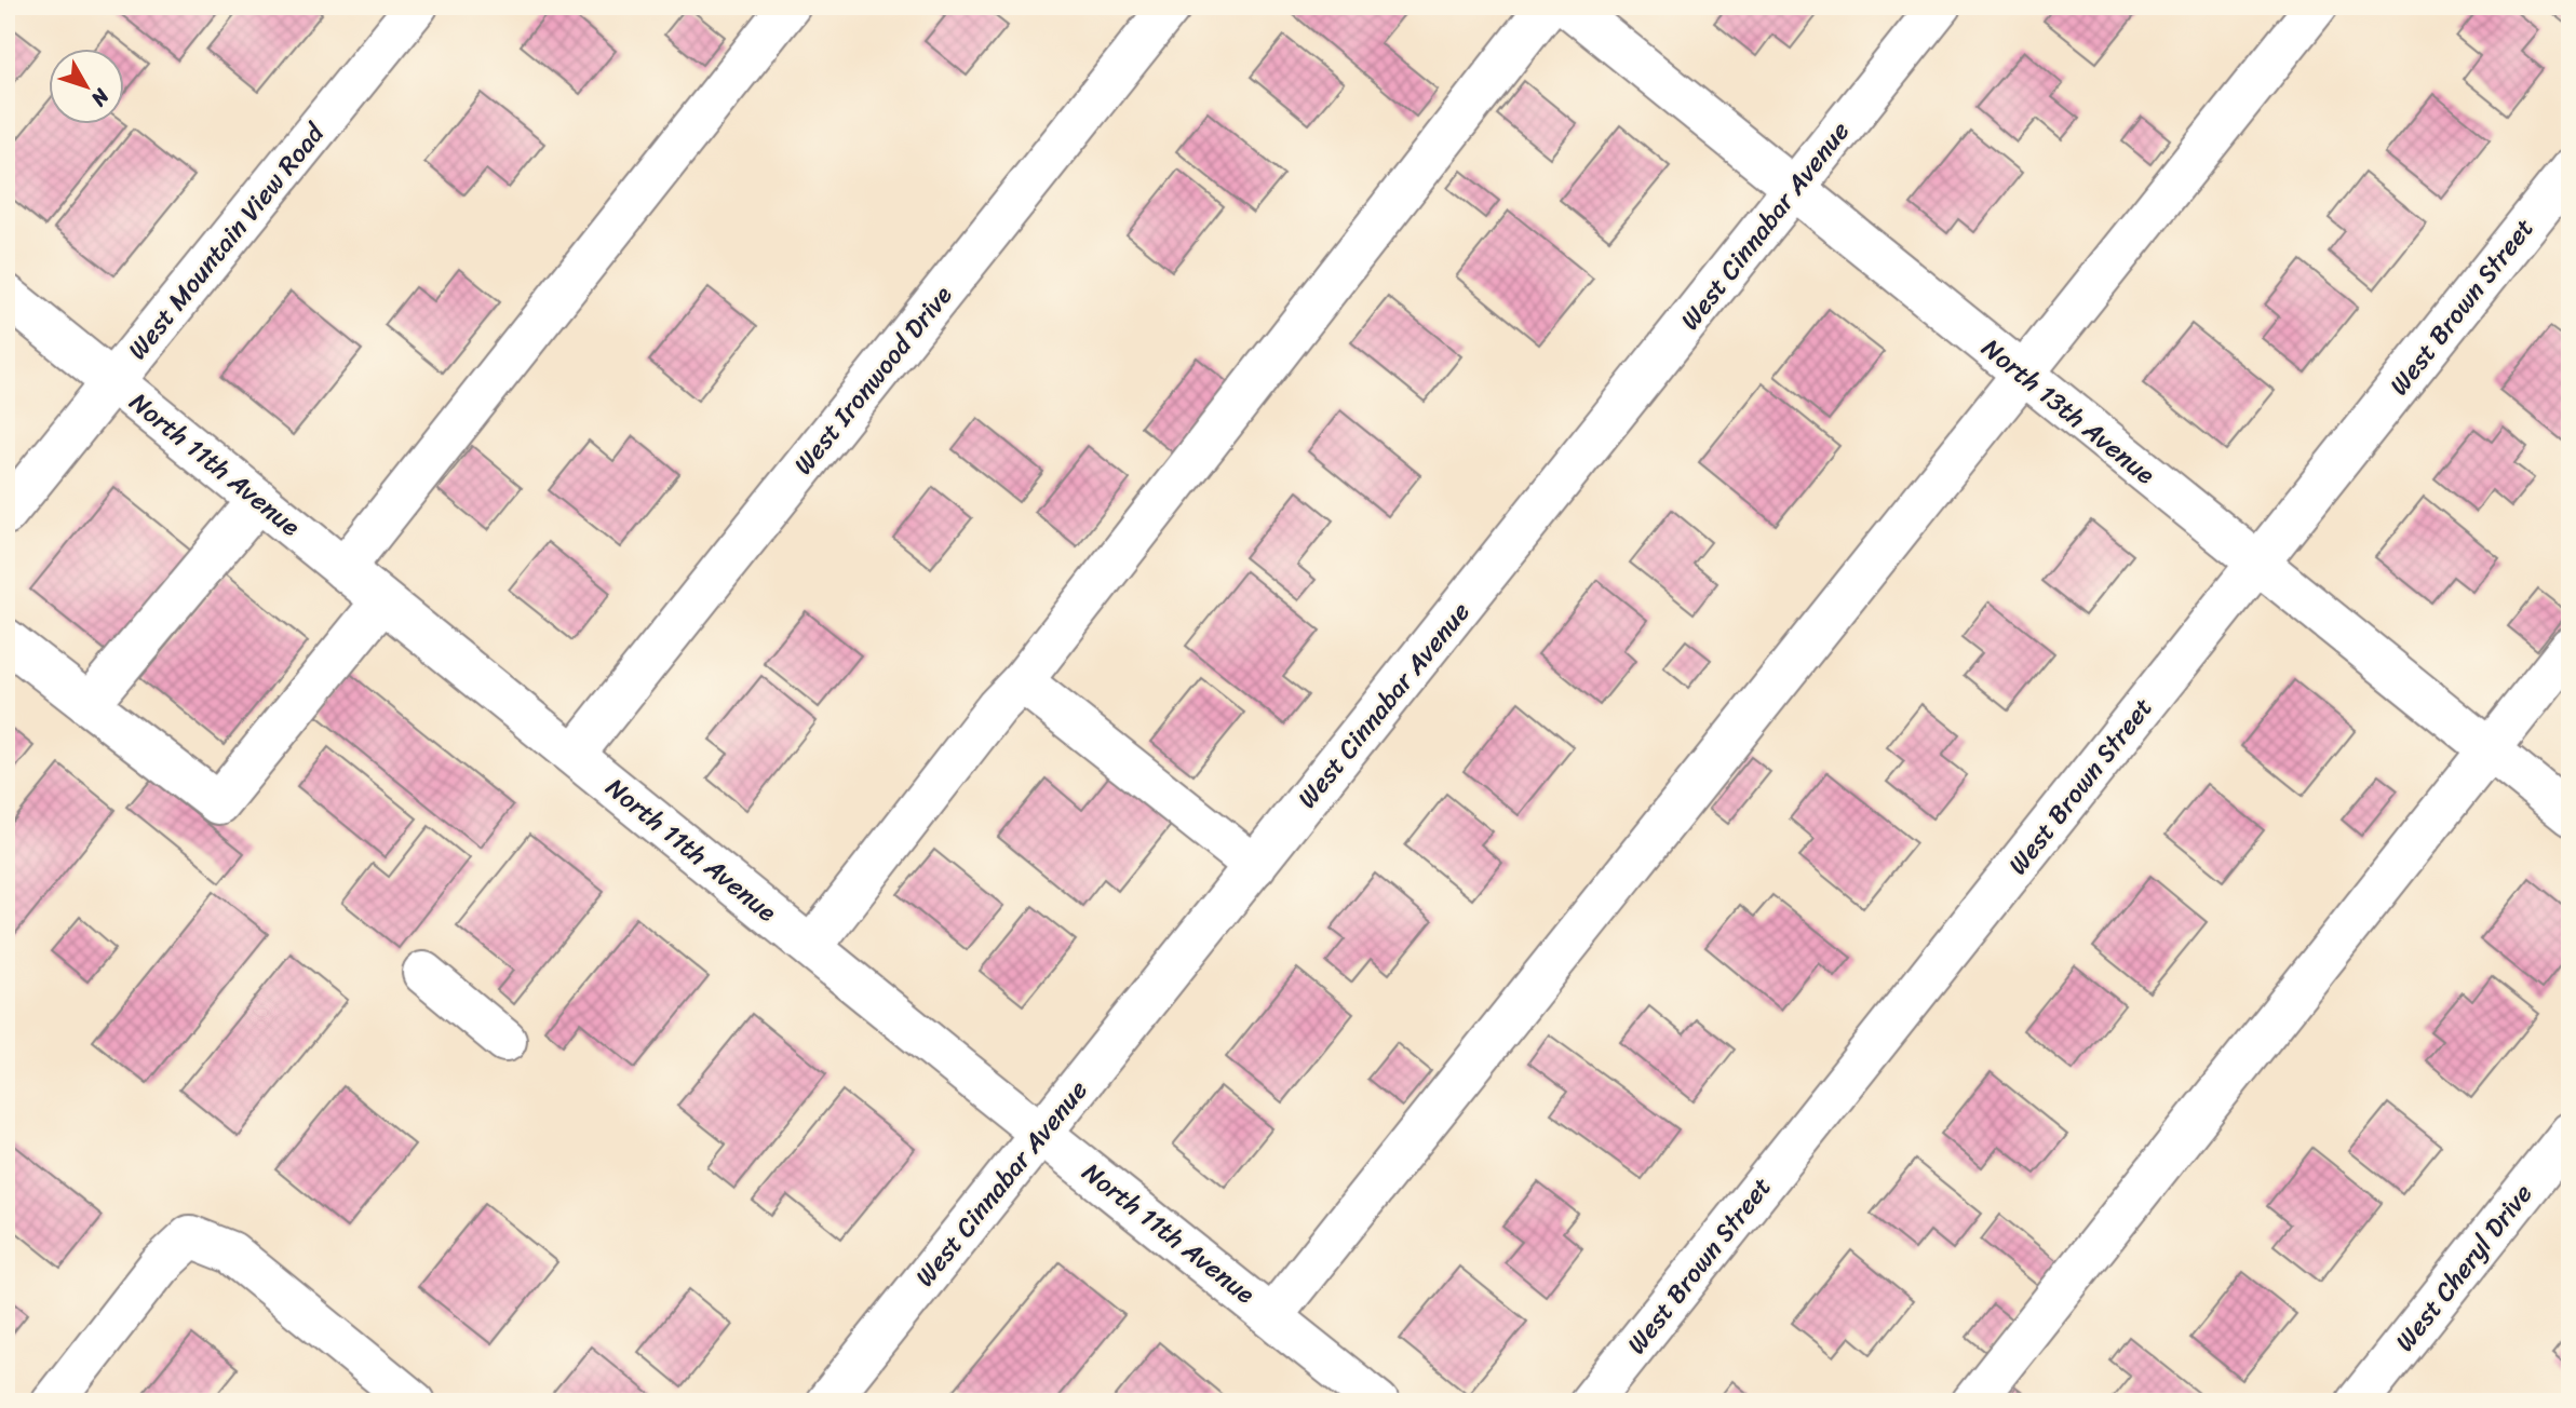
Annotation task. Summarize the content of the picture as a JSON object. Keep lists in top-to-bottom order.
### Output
{
  "streets": {
    "street": [
      "West Cinnabar Avenue",
      "West Mountain View Road",
      "West Brown Street",
      "West Ironwood Drive",
      "North 13th Avenue",
      "North 11th Avenue",
      "West Cheryl Drive"
    ]
  },
  "crossings": [
    ["West Cinnabar Avenue", "North 13th Avenue"],
    ["West Cinnabar Avenue", "North 11th Avenue"],
    ["West Mountain View Road", "North 11th Avenue"],
    ["West Brown Street", "North 13th Avenue"],
    ["West Ironwood Drive", "North 11th Avenue"]
  ],
  "north": "bottom right"
}
